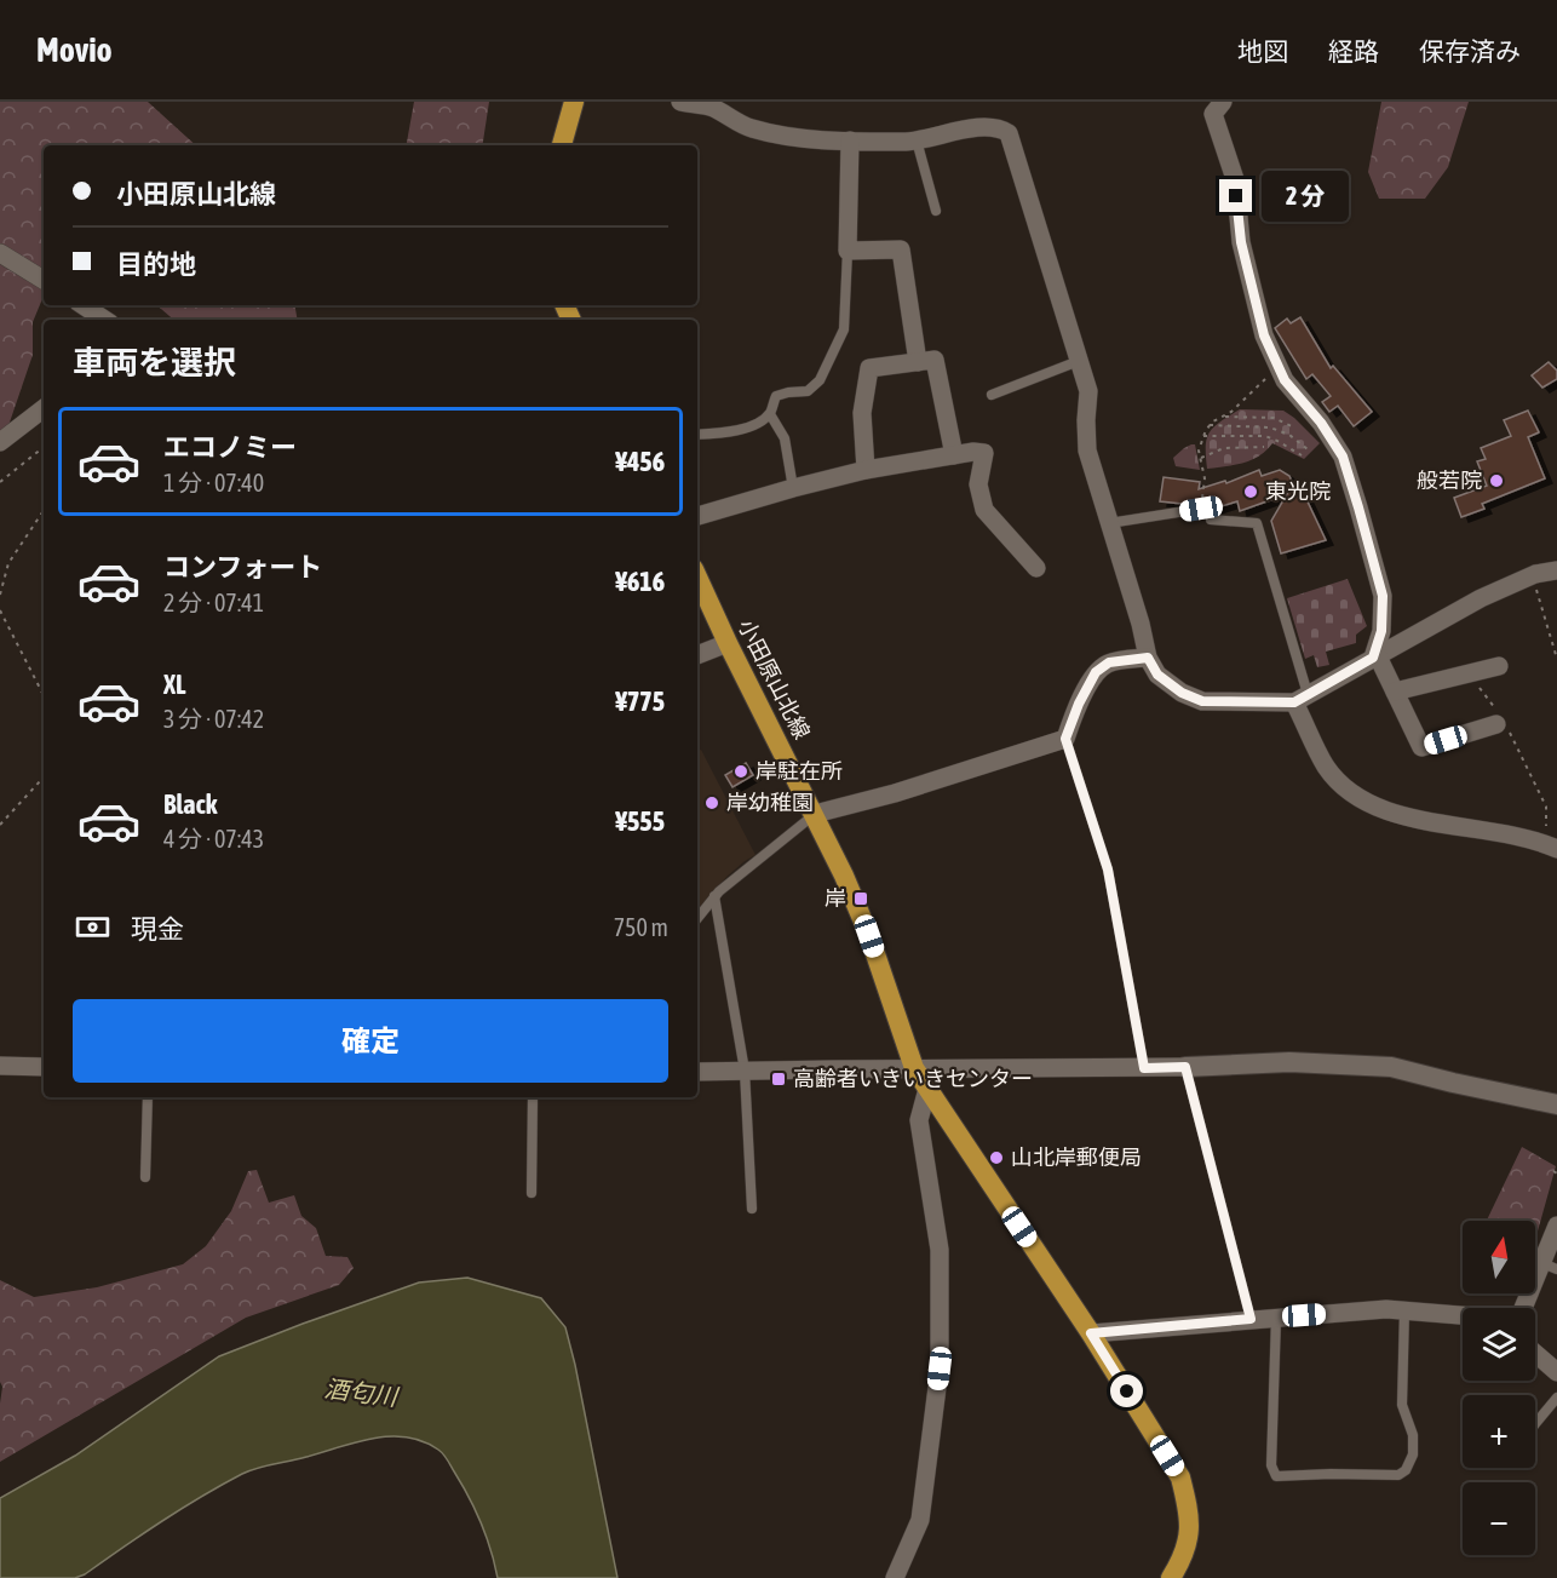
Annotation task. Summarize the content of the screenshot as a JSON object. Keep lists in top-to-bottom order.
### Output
{
  "streets": {
    "main road": ["小田原山北線"]
  },
  "water": ["酒匂川"],
  "places": {
    "other": [
      "般若院",
      "東光院",
      "岸駐在所",
      "岸幼稚園",
      "山北岸郵便局"
    ],
    "transit": ["岸", "高齢者いきいきセンター"]
  },
  "north": "top",
  "page": {
    "header": "Movio",
    "nav": ["地図", "経路", "保存済み"],
    "banner": ["小田原山北線", "目的地"],
    "bubble": "2 分",
    "heading": "車両を選択",
    "list": [
      {
        "name": "エコノミー",
        "note": "1 分 · 07:40",
        "value": "¥456"
      },
      {
        "name": "コンフォート",
        "note": "2 分 · 07:41",
        "value": "¥616"
      },
      {
        "name": "XL",
        "note": "3 分 · 07:42",
        "value": "¥775"
      },
      {
        "name": "Black",
        "note": "4 分 · 07:43",
        "value": "¥555"
      }
    ],
    "pay": ["現金", "750 m"],
    "buttons": "確定",
    "map_buttons": ["+", "−"]
  }
}
